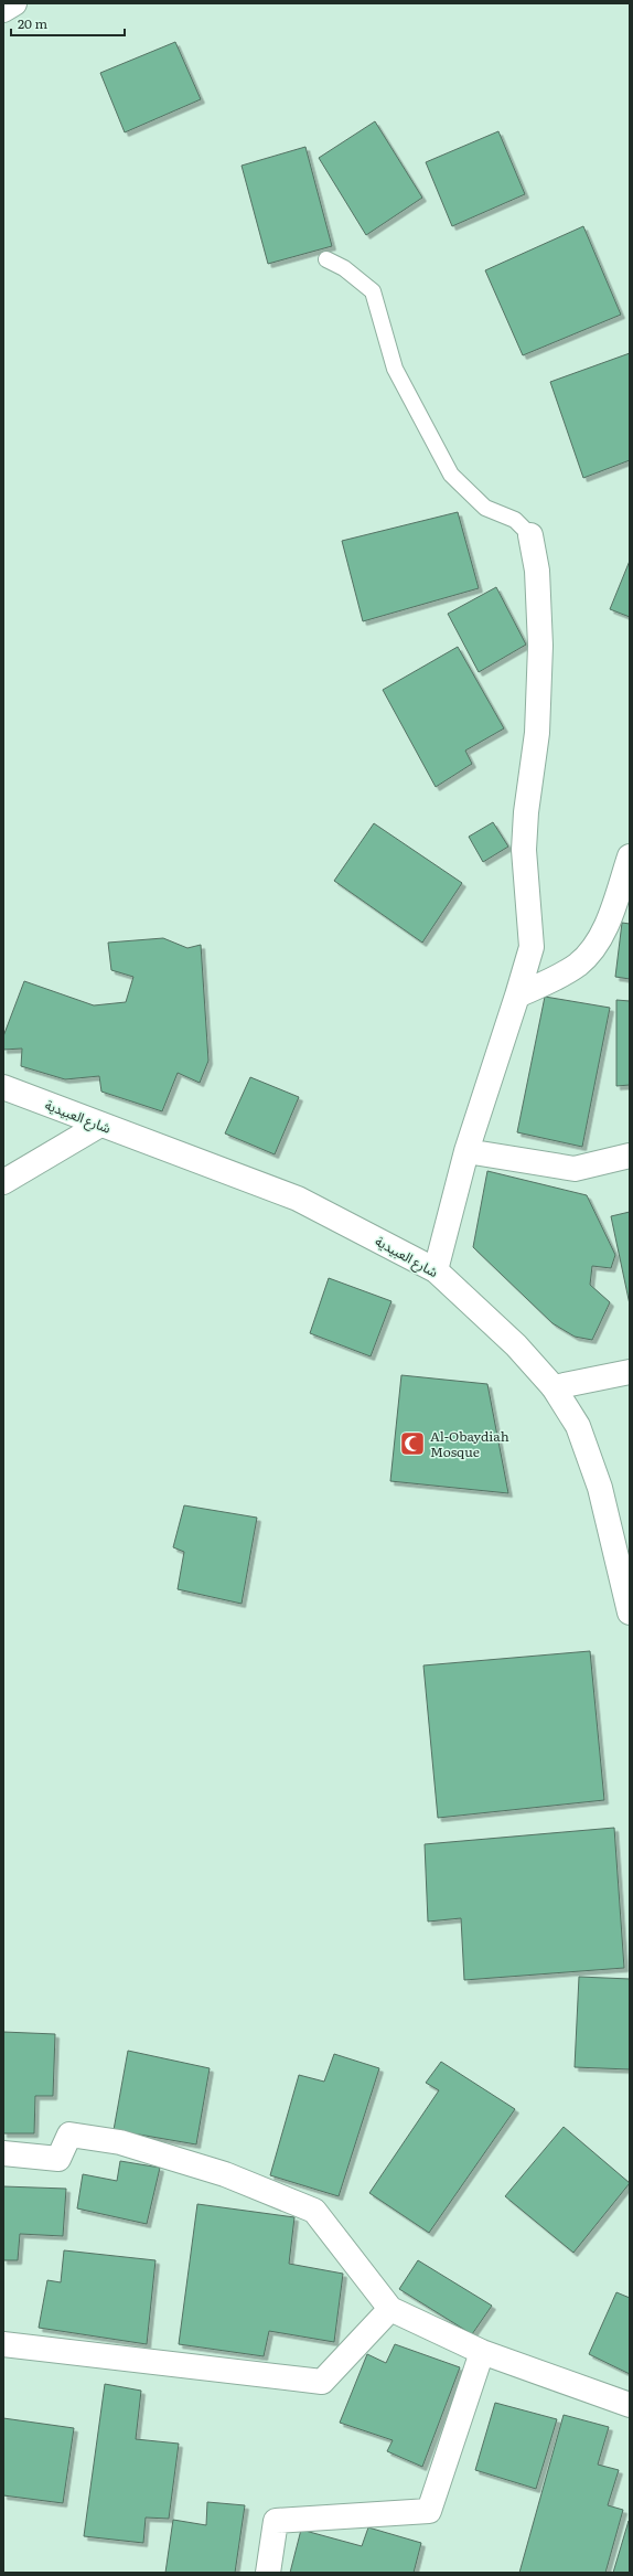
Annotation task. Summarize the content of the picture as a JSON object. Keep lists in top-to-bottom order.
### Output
{
  "streets": {
    "street": ["شارع العبيدية"]
  },
  "places": {
    "mosque": ["Al-Obaydiah Mosque"]
  },
  "scale_bar": "20 m"
}
